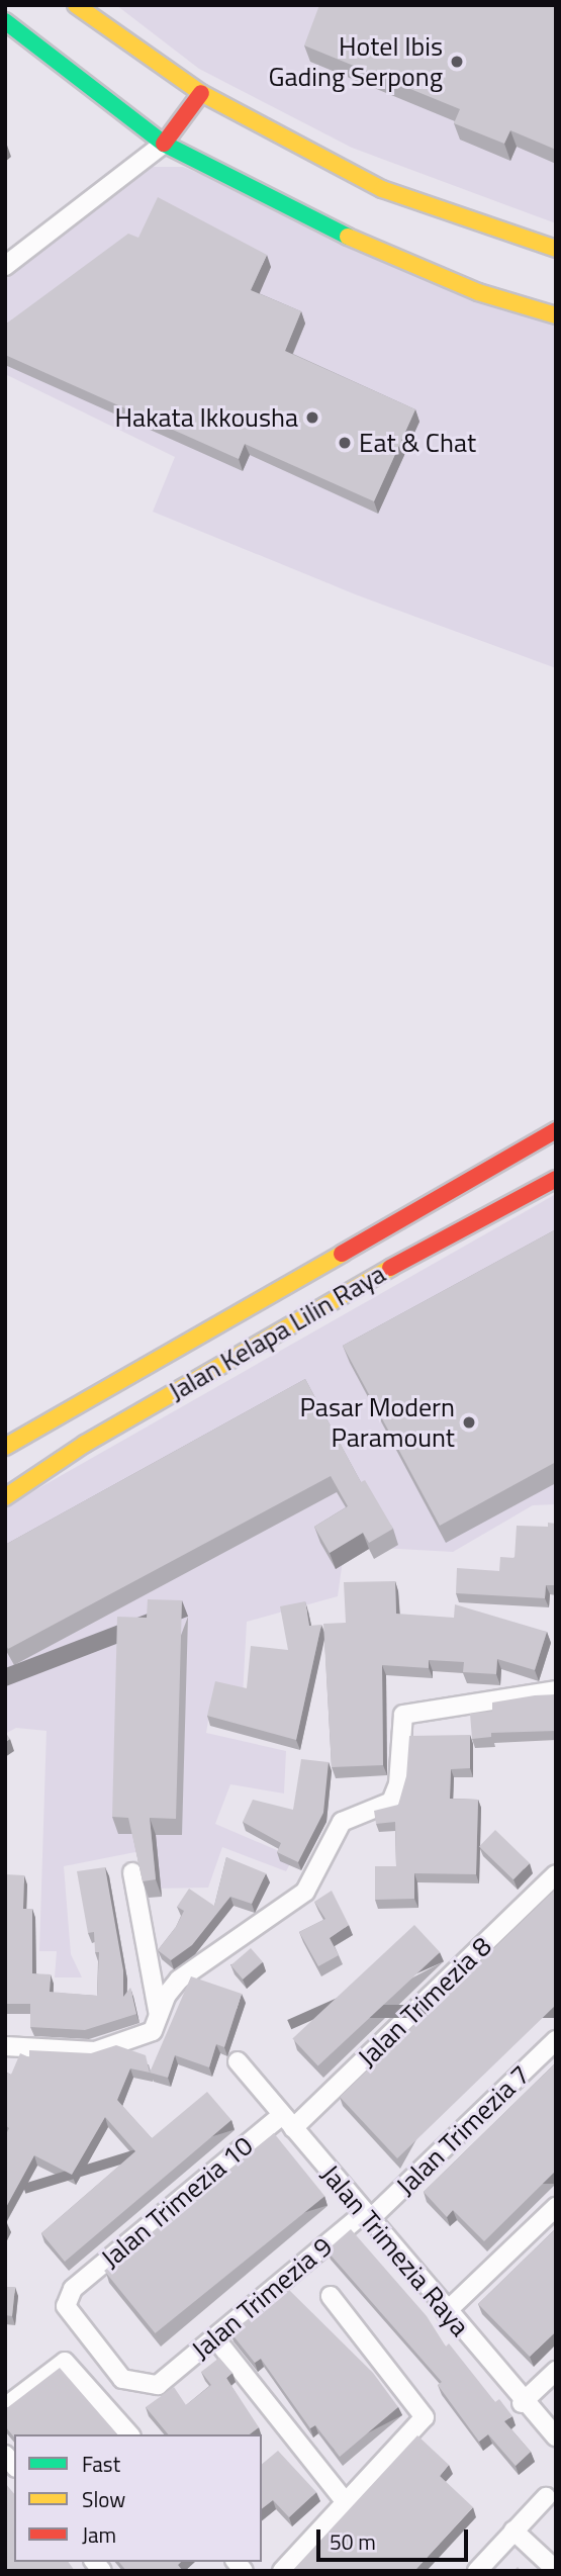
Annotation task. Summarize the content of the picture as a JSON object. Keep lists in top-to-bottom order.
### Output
{
  "streets": {
    "street": [
      "Jalan Kelapa Lilin Raya",
      "Jalan Trimezia 8",
      "Jalan Trimezia 7",
      "Jalan Trimezia 10",
      "Jalan Trimezia Raya",
      "Jalan Trimezia 9"
    ]
  },
  "crossings": [
    ["Jalan Trimezia 8", "Jalan Trimezia 10"],
    ["Jalan Trimezia 8", "Jalan Trimezia Raya"],
    ["Jalan Trimezia 7", "Jalan Trimezia Raya"],
    ["Jalan Trimezia 7", "Jalan Trimezia 9"],
    ["Jalan Trimezia 10", "Jalan Trimezia Raya"],
    ["Jalan Trimezia 10", "Jalan Trimezia 9"],
    ["Jalan Trimezia Raya", "Jalan Trimezia 9"]
  ],
  "places": [
    "Hotel Ibis Gading Serpong",
    "Hakata Ikkousha",
    "Eat & Chat",
    "Pasar Modern Paramount"
  ],
  "legend": ["Fast", "Slow", "Jam"],
  "scale_bar": "50 m"
}
